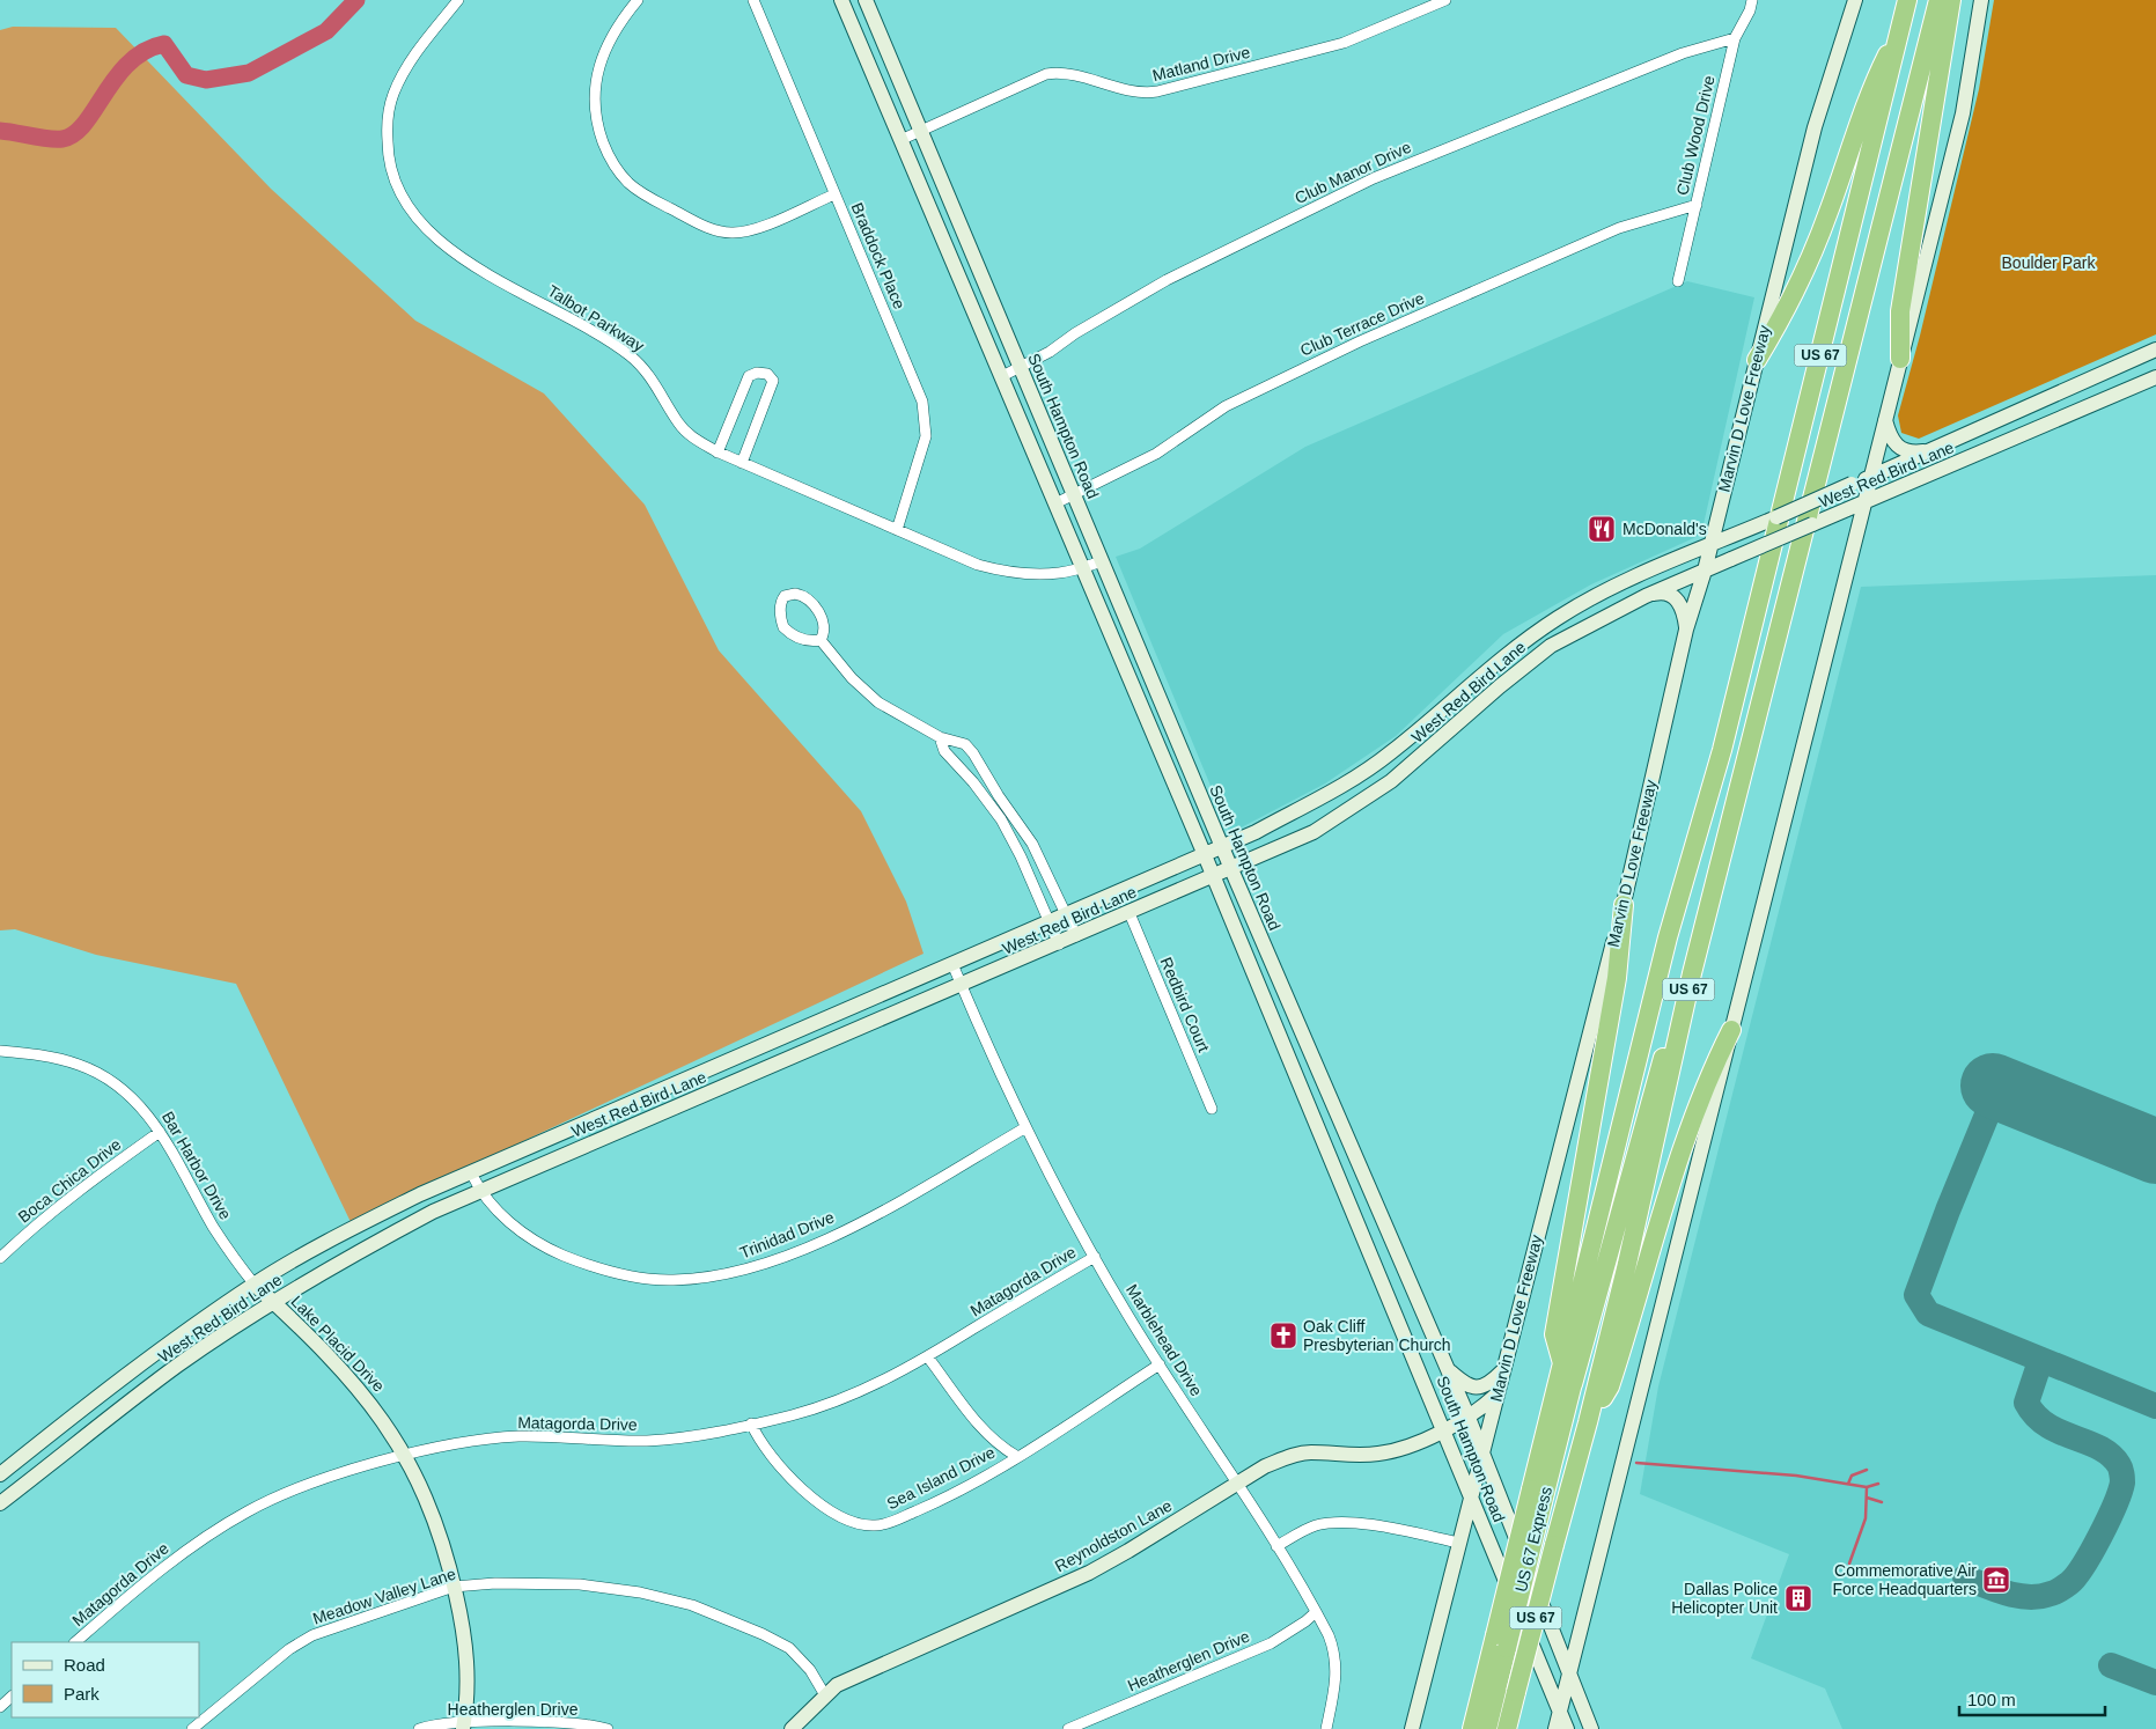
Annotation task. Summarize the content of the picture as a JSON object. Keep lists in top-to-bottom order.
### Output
{
  "streets": {
    "highway": ["US 67", "US 67 Express"],
    "main road": [
      "Marvin D Love Freeway",
      "South Hampton Road",
      "West Red Bird Lane",
      "Lake Placid Drive",
      "Reynoldston Lane"
    ],
    "street": [
      "Matland Drive",
      "Club Wood Drive",
      "Club Manor Drive",
      "Braddock Place",
      "Talbot Parkway",
      "Club Terrace Drive",
      "Redbird Court",
      "Bar Harbor Drive",
      "Boca Chica Drive",
      "Trinidad Drive",
      "Matagorda Drive",
      "Marblehead Drive",
      "Sea Island Drive",
      "Meadow Valley Lane",
      "Heatherglen Drive"
    ]
  },
  "crossings": [
    ["Matland Drive", "South Hampton Road"],
    ["Club Wood Drive", "Club Manor Drive"],
    ["Club Wood Drive", "Club Terrace Drive"],
    ["Club Manor Drive", "South Hampton Road"],
    ["Braddock Place", "Talbot Parkway"],
    ["Talbot Parkway", "South Hampton Road"],
    ["Club Terrace Drive", "South Hampton Road"],
    ["US 67", "US 67 Express"],
    ["Marvin D Love Freeway", "South Hampton Road"],
    ["Marvin D Love Freeway", "West Red Bird Lane"],
    ["Marvin D Love Freeway", "Reynoldston Lane"],
    ["South Hampton Road", "West Red Bird Lane"],
    ["South Hampton Road", "Reynoldston Lane"],
    ["West Red Bird Lane", "Redbird Court"],
    ["West Red Bird Lane", "Bar Harbor Drive"],
    ["West Red Bird Lane", "Trinidad Drive"],
    ["West Red Bird Lane", "Marblehead Drive"],
    ["West Red Bird Lane", "Lake Placid Drive"],
    ["Bar Harbor Drive", "Boca Chica Drive"],
    ["Bar Harbor Drive", "Lake Placid Drive"],
    ["Trinidad Drive", "Marblehead Drive"],
    ["Matagorda Drive", "Marblehead Drive"],
    ["Matagorda Drive", "Lake Placid Drive"],
    ["Matagorda Drive", "Sea Island Drive"],
    ["Marblehead Drive", "Sea Island Drive"],
    ["Marblehead Drive", "Reynoldston Lane"],
    ["Marblehead Drive", "Heatherglen Drive"],
    ["Lake Placid Drive", "Meadow Valley Lane"],
    ["Lake Placid Drive", "Heatherglen Drive"],
    ["Reynoldston Lane", "Meadow Valley Lane"]
  ],
  "parks": ["Boulder Park"],
  "places": {
    "restaurant": ["McDonald's"],
    "church": ["Oak Cliff Presbyterian Church"],
    "museum": ["Commemorative Air Force Headquarters"],
    "building": ["Dallas Police Helicopter Unit"]
  },
  "legend": ["Road", "Park"],
  "scale_bar": "100 m"
}
